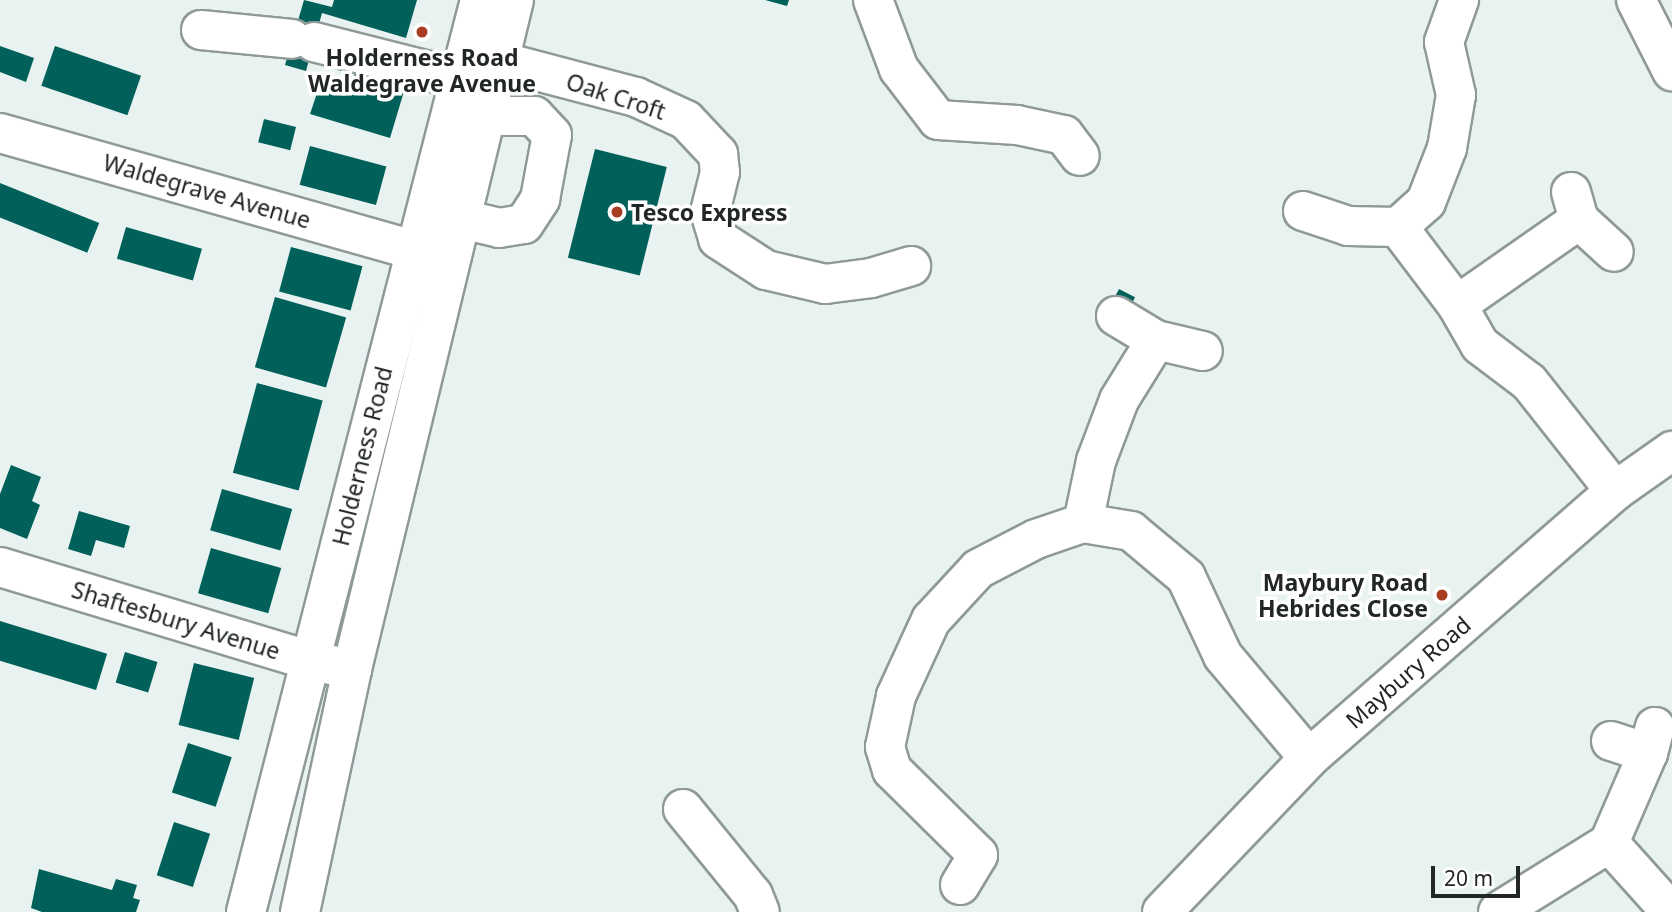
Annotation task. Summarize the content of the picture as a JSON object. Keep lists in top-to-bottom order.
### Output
{
  "streets": {
    "main road": [
      "Oak Croft",
      "Waldegrave Avenue",
      "Holderness Road",
      "Shaftesbury Avenue",
      "Maybury Road"
    ]
  },
  "crossings": [
    ["Oak Croft", "Holderness Road"],
    ["Waldegrave Avenue", "Holderness Road"],
    ["Holderness Road", "Shaftesbury Avenue"]
  ],
  "places": ["Holderness Road Waldegrave Avenue", "Tesco Express", "Maybury Road Hebrides Close"],
  "scale_bar": "20 m"
}
